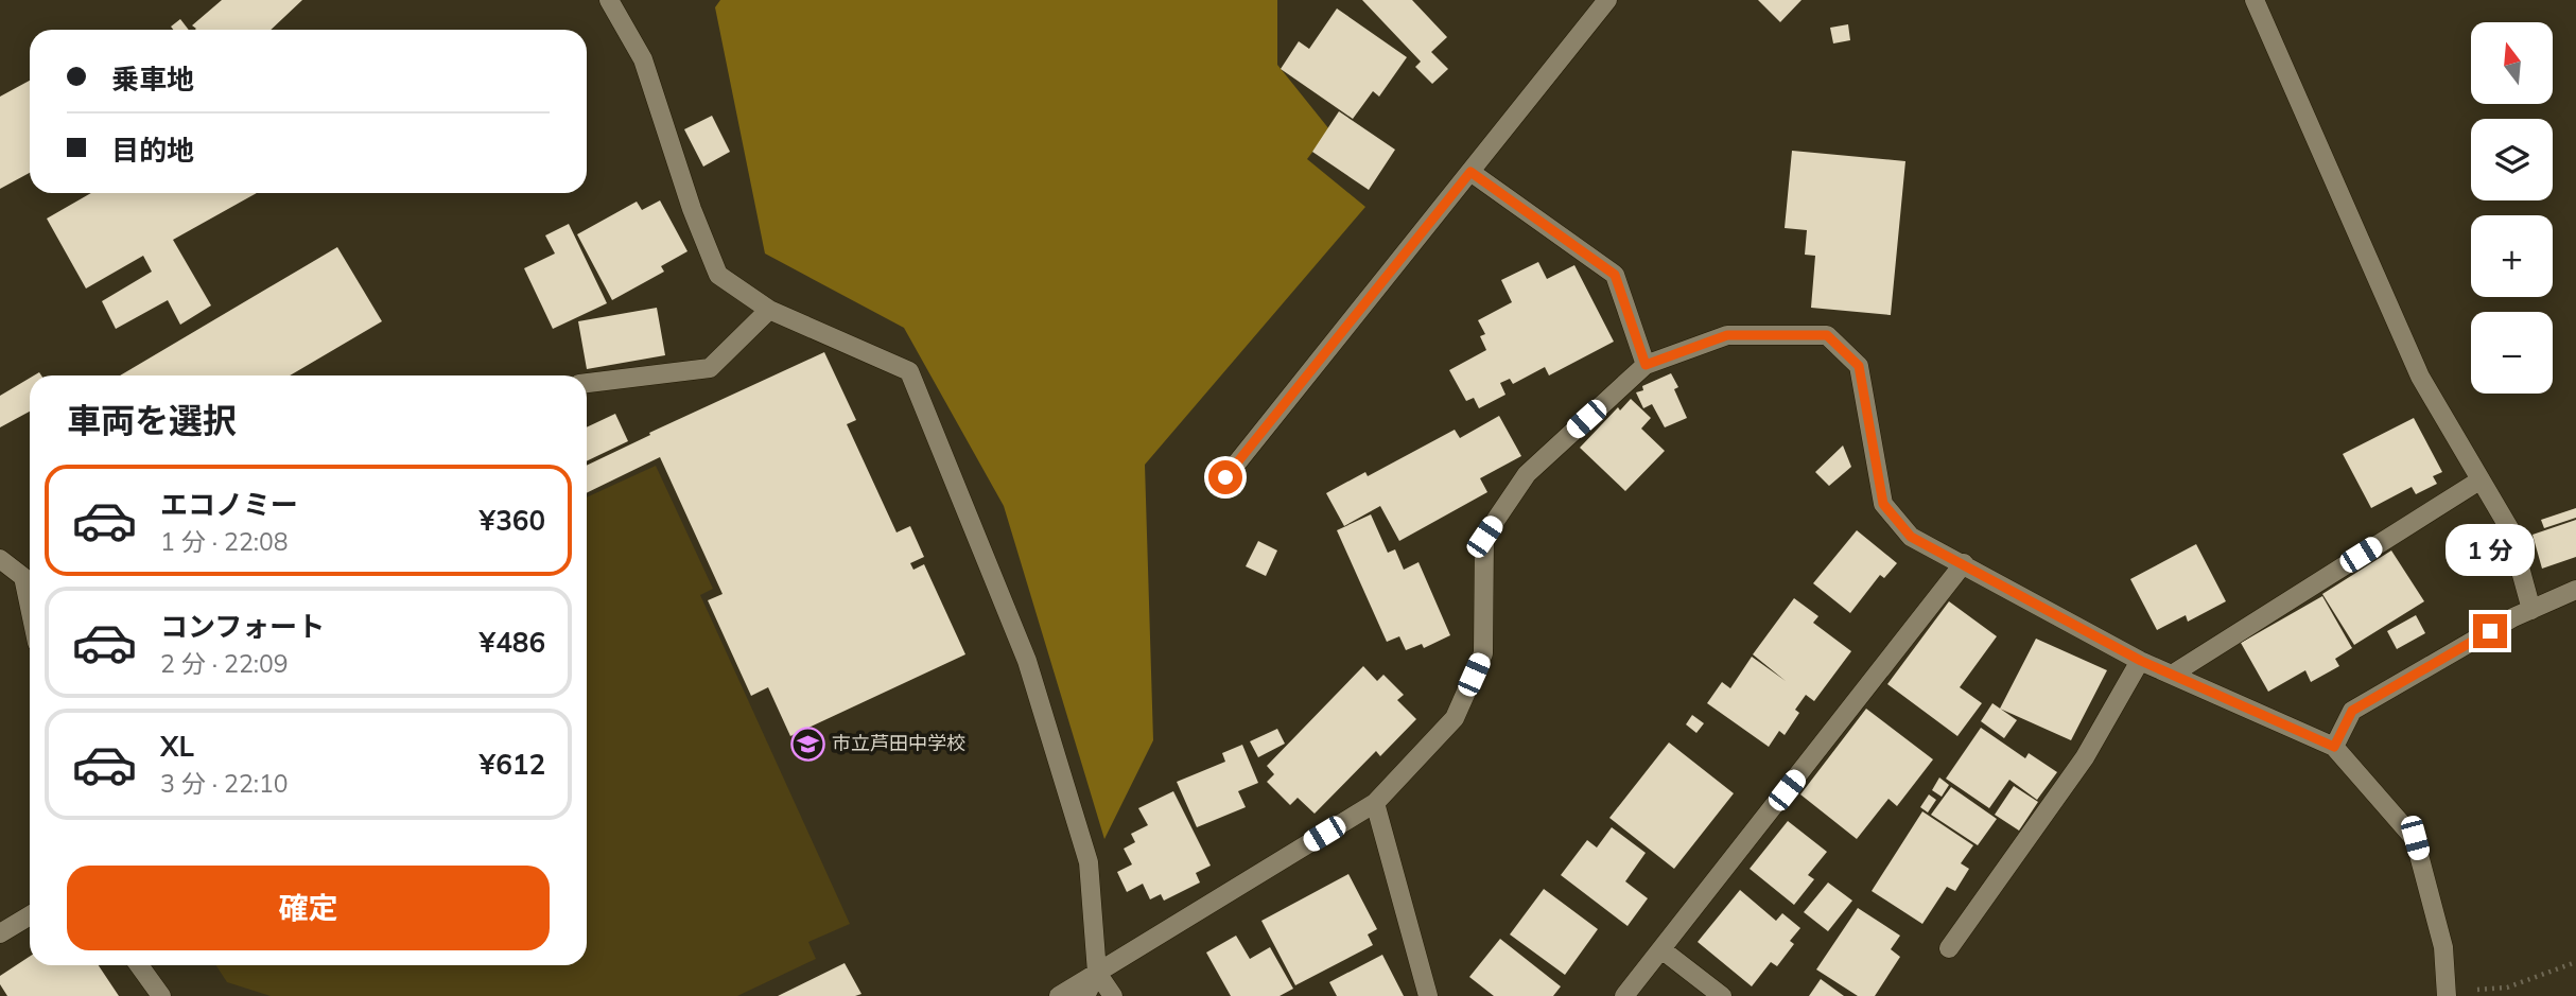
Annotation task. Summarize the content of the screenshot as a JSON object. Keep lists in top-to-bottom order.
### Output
{
  "places": {
    "school or university": ["市立芦田中学校"]
  },
  "north": "top",
  "page": {
    "map_buttons": ["+", "−"],
    "banner": ["乗車地", "目的地"],
    "heading": "車両を選択",
    "list": [
      {
        "name": "エコノミー",
        "note": "1 分 · 22:08",
        "value": "¥360"
      },
      {
        "name": "コンフォート",
        "note": "2 分 · 22:09",
        "value": "¥486"
      },
      {
        "name": "XL",
        "note": "3 分 · 22:10",
        "value": "¥612"
      }
    ],
    "bubble": "1 分",
    "buttons": "確定"
  }
}
